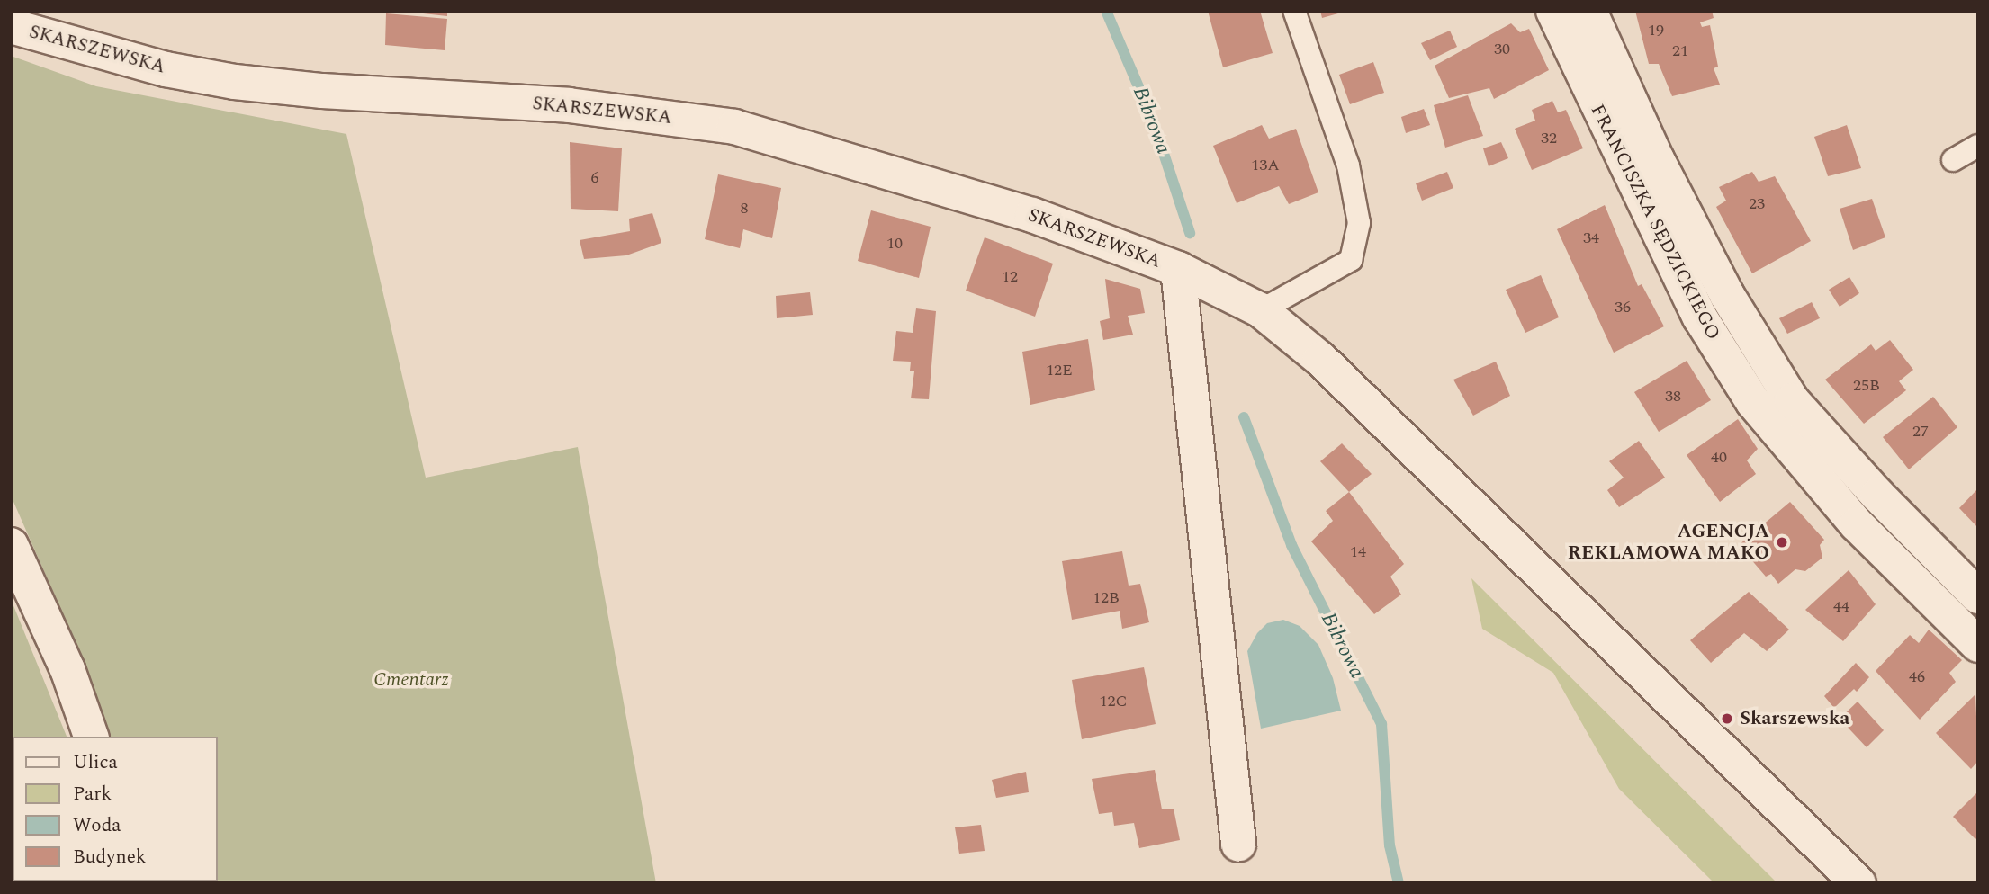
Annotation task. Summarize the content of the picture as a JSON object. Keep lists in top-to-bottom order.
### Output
{
  "streets": {
    "street": ["SKARSZEWSKA", "FRANCISZKA SĘDZICKIEGO"]
  },
  "water": ["Bibrowa"],
  "parks": ["Cmentarz"],
  "places": ["AGENCJA REKLAMOWA MAKO", "Skarszewska"],
  "house_numbers": [
    "19",
    "30",
    "21",
    "32",
    "13A",
    "6",
    "23",
    "8",
    "34",
    "10",
    "12",
    "36",
    "12E",
    "25B",
    "38",
    "27",
    "40",
    "14",
    "12B",
    "44",
    "46",
    "12C"
  ],
  "legend": [
    "Ulica",
    "Park",
    "Woda",
    "Budynek"
  ]
}
